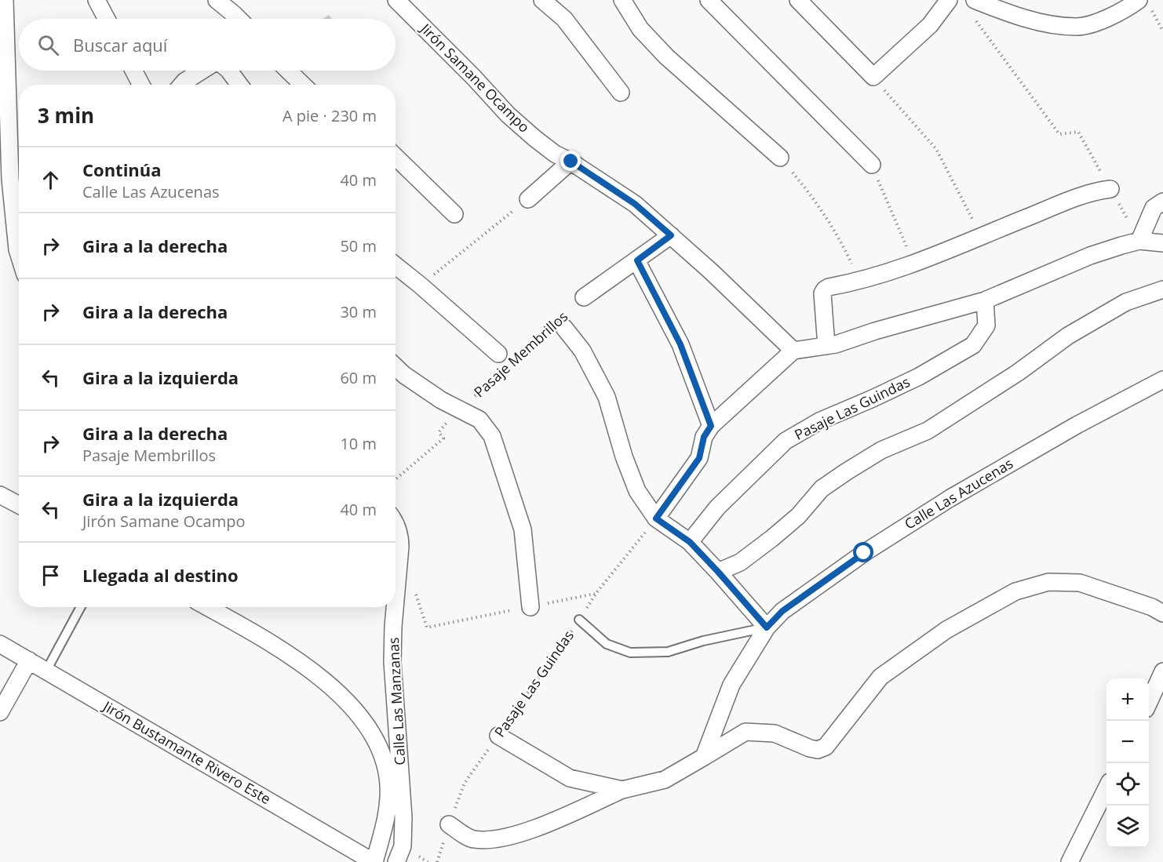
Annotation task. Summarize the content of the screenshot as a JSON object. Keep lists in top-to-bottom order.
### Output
{
  "streets": {
    "street": [
      "Jirón Samane Ocampo",
      "Pasaje Las Guindas",
      "Calle Las Azucenas",
      "Calle Las Manzanas",
      "Jirón Bustamante Rivero Este"
    ],
    "path": ["Pasaje Membrillos"]
  },
  "page": {
    "search": "Buscar aquí",
    "heading": ["3 min", "A pie · 230 m"],
    "list": [
      ["Continúa", "Calle Las Azucenas", "40 m"],
      ["Gira a la derecha", "50 m"],
      ["Gira a la derecha", "30 m"],
      ["Gira a la izquierda", "60 m"],
      ["Gira a la derecha", "Pasaje Membrillos", "10 m"],
      ["Gira a la izquierda", "Jirón Samane Ocampo", "40 m"],
      "Llegada al destino"
    ],
    "map_buttons": ["+", "−"]
  }
}
